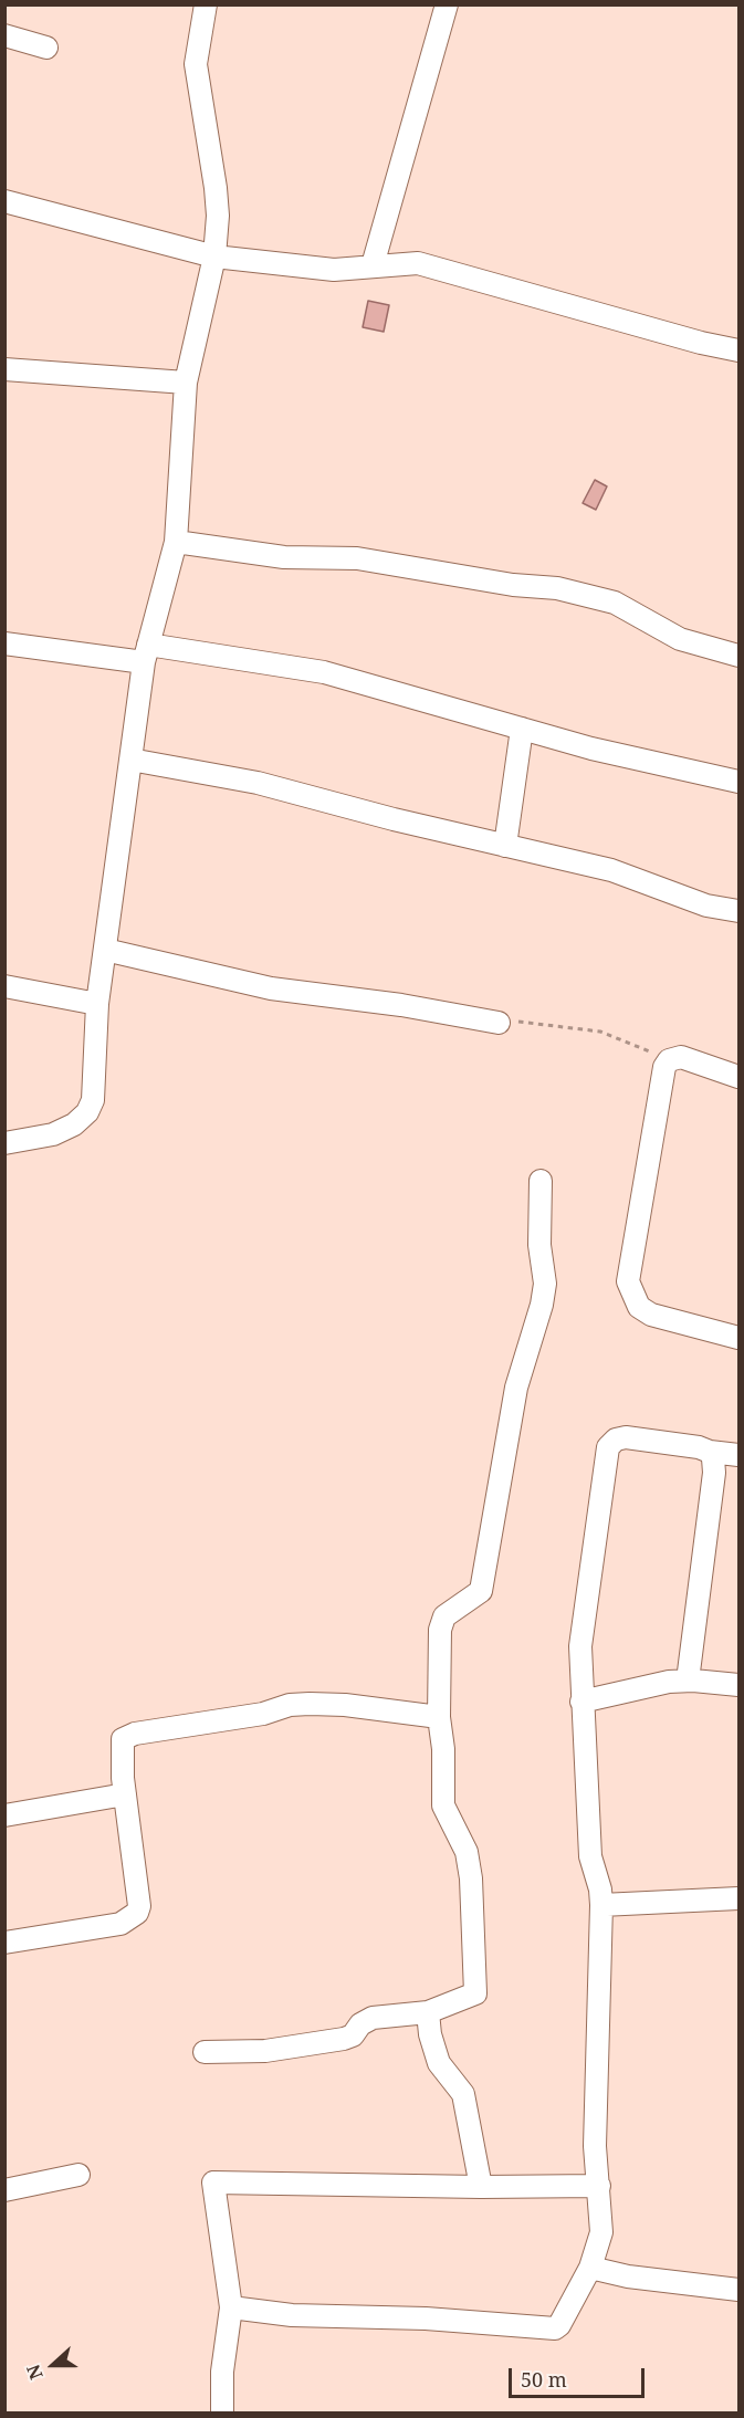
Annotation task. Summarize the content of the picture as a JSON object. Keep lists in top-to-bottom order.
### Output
{
  "scale_bar": "50 m",
  "north": "left"
}
